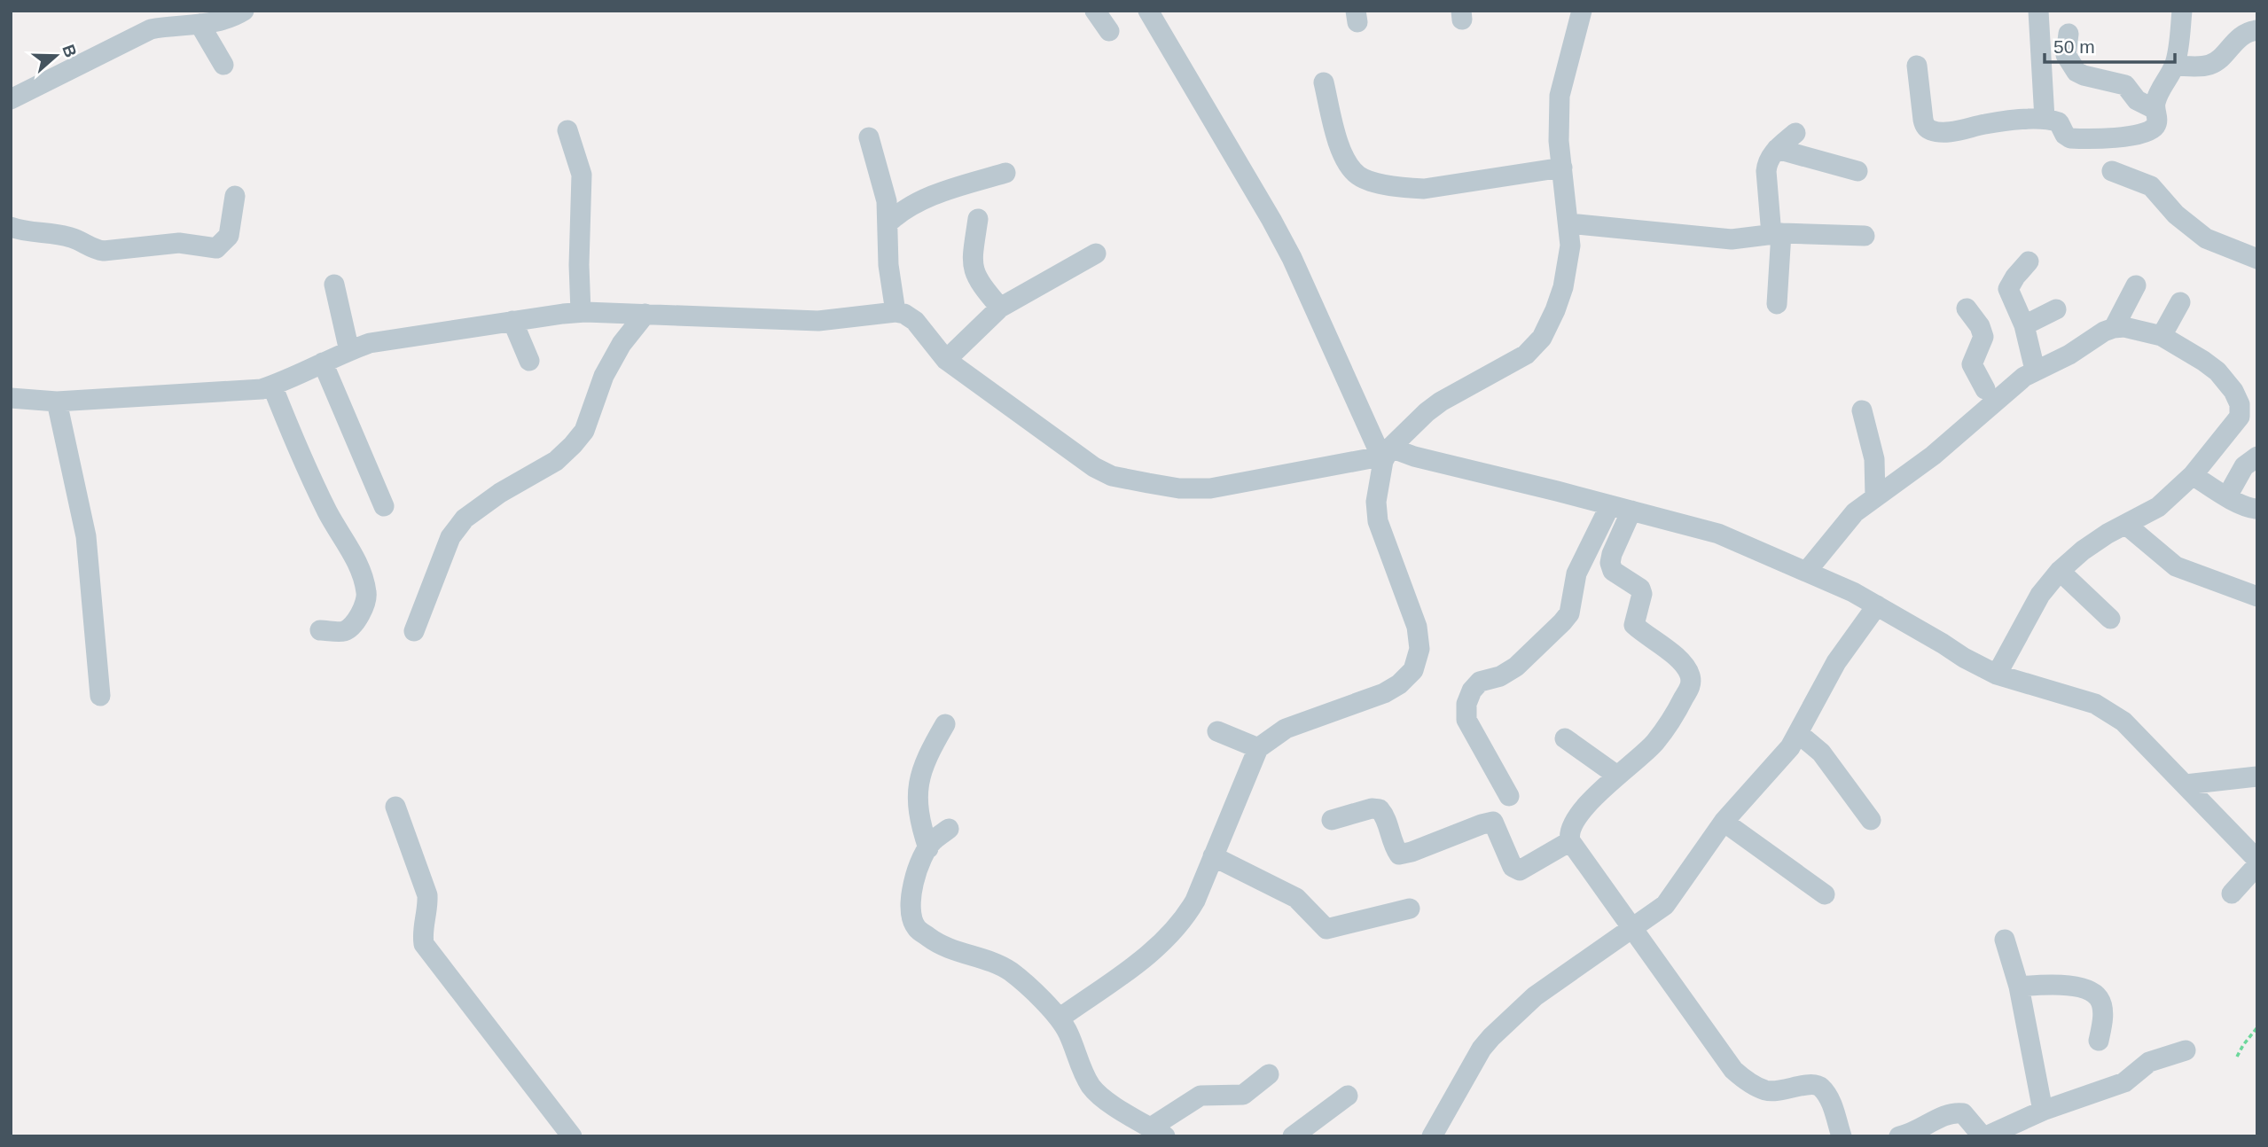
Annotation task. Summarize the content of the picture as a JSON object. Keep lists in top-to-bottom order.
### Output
{
  "scale_bar": "50 m",
  "north": "right"
}
